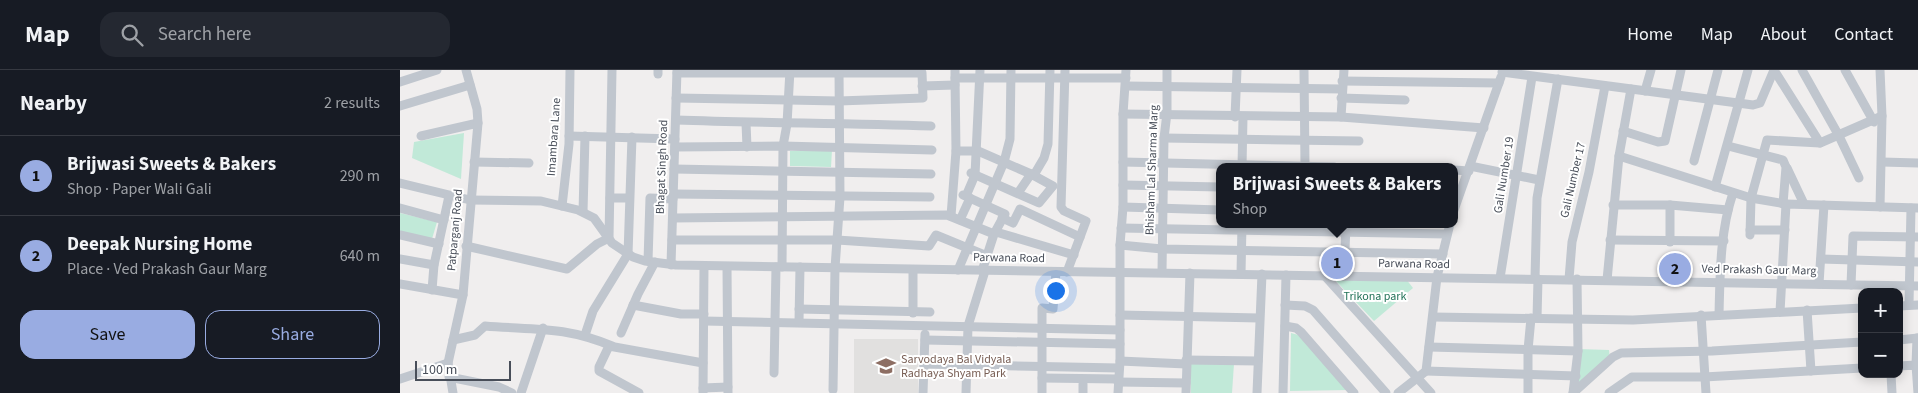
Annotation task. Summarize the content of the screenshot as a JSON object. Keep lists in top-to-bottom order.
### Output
{
  "streets": {
    "street": [
      "Imambara Lane",
      "Bhagat Singh Road",
      "Bhisham Lal Sharma Marg",
      "Gali Number 19",
      "Gali Number 17",
      "Patparganj Road",
      "Parwana Road",
      "Ved Prakash Gaur Marg"
    ]
  },
  "crossings": [
    ["Imambara Lane", "Parwana Road"],
    ["Bhagat Singh Road", "Parwana Road"],
    ["Bhisham Lal Sharma Marg", "Parwana Road"],
    ["Gali Number 19", "Parwana Road"],
    ["Gali Number 17", "Parwana Road"],
    ["Gali Number 17", "Ved Prakash Gaur Marg"],
    ["Patparganj Road", "Parwana Road"],
    ["Parwana Road", "Ved Prakash Gaur Marg"]
  ],
  "parks": ["Trikona park"],
  "places": {
    "school or university": ["Sarvodaya Bal Vidyala Radhaya Shyam Park"]
  },
  "scale_bar": "100 m",
  "page": {
    "header": "Map",
    "search": "Search here",
    "nav": [
      "Home",
      "Map",
      "About",
      "Contact"
    ],
    "heading": ["Nearby", "2 results"],
    "list": [
      {
        "mark": "1",
        "name": "Brijwasi Sweets & Bakers",
        "note": "Shop · Paper Wali Gali",
        "value": "290 m"
      },
      {
        "mark": "2",
        "name": "Deepak Nursing Home",
        "note": "Place · Ved Prakash Gaur Marg",
        "value": "640 m"
      }
    ],
    "popup": ["Brijwasi Sweets & Bakers", "Shop"],
    "pins": ["1", "2"],
    "map_buttons": ["+", "−"],
    "buttons": ["Save", "Share"],
    "scale": "100 m"
  }
}
